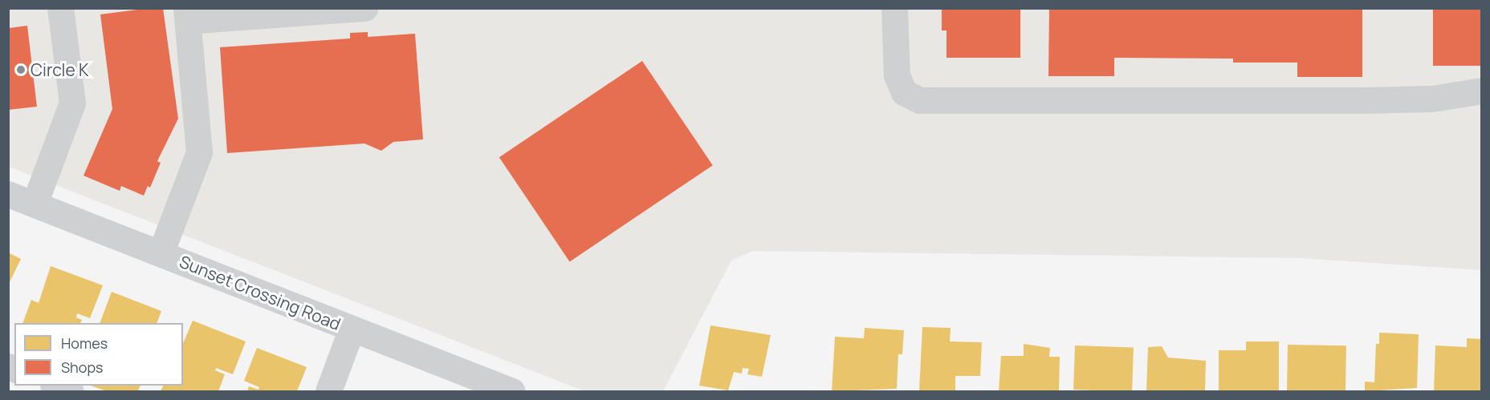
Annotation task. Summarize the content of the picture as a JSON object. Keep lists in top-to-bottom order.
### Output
{
  "streets": {
    "street": ["Sunset Crossing Road"]
  },
  "places": ["Circle K"],
  "legend": ["Homes", "Shops"]
}
